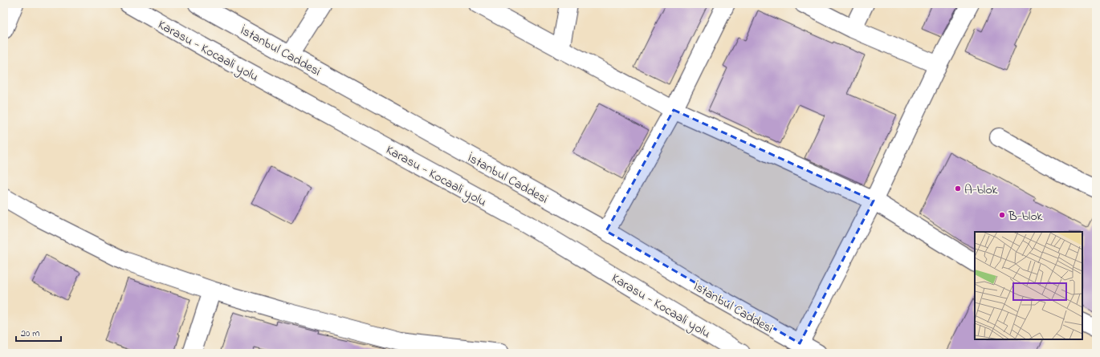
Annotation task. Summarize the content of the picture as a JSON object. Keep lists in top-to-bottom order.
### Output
{
  "streets": {
    "main road": ["Karasu - Kocaali yolu", "İstanbul Caddesi"]
  },
  "places": ["A-blok", "B-blok"],
  "scale_bar": "20 m"
}
